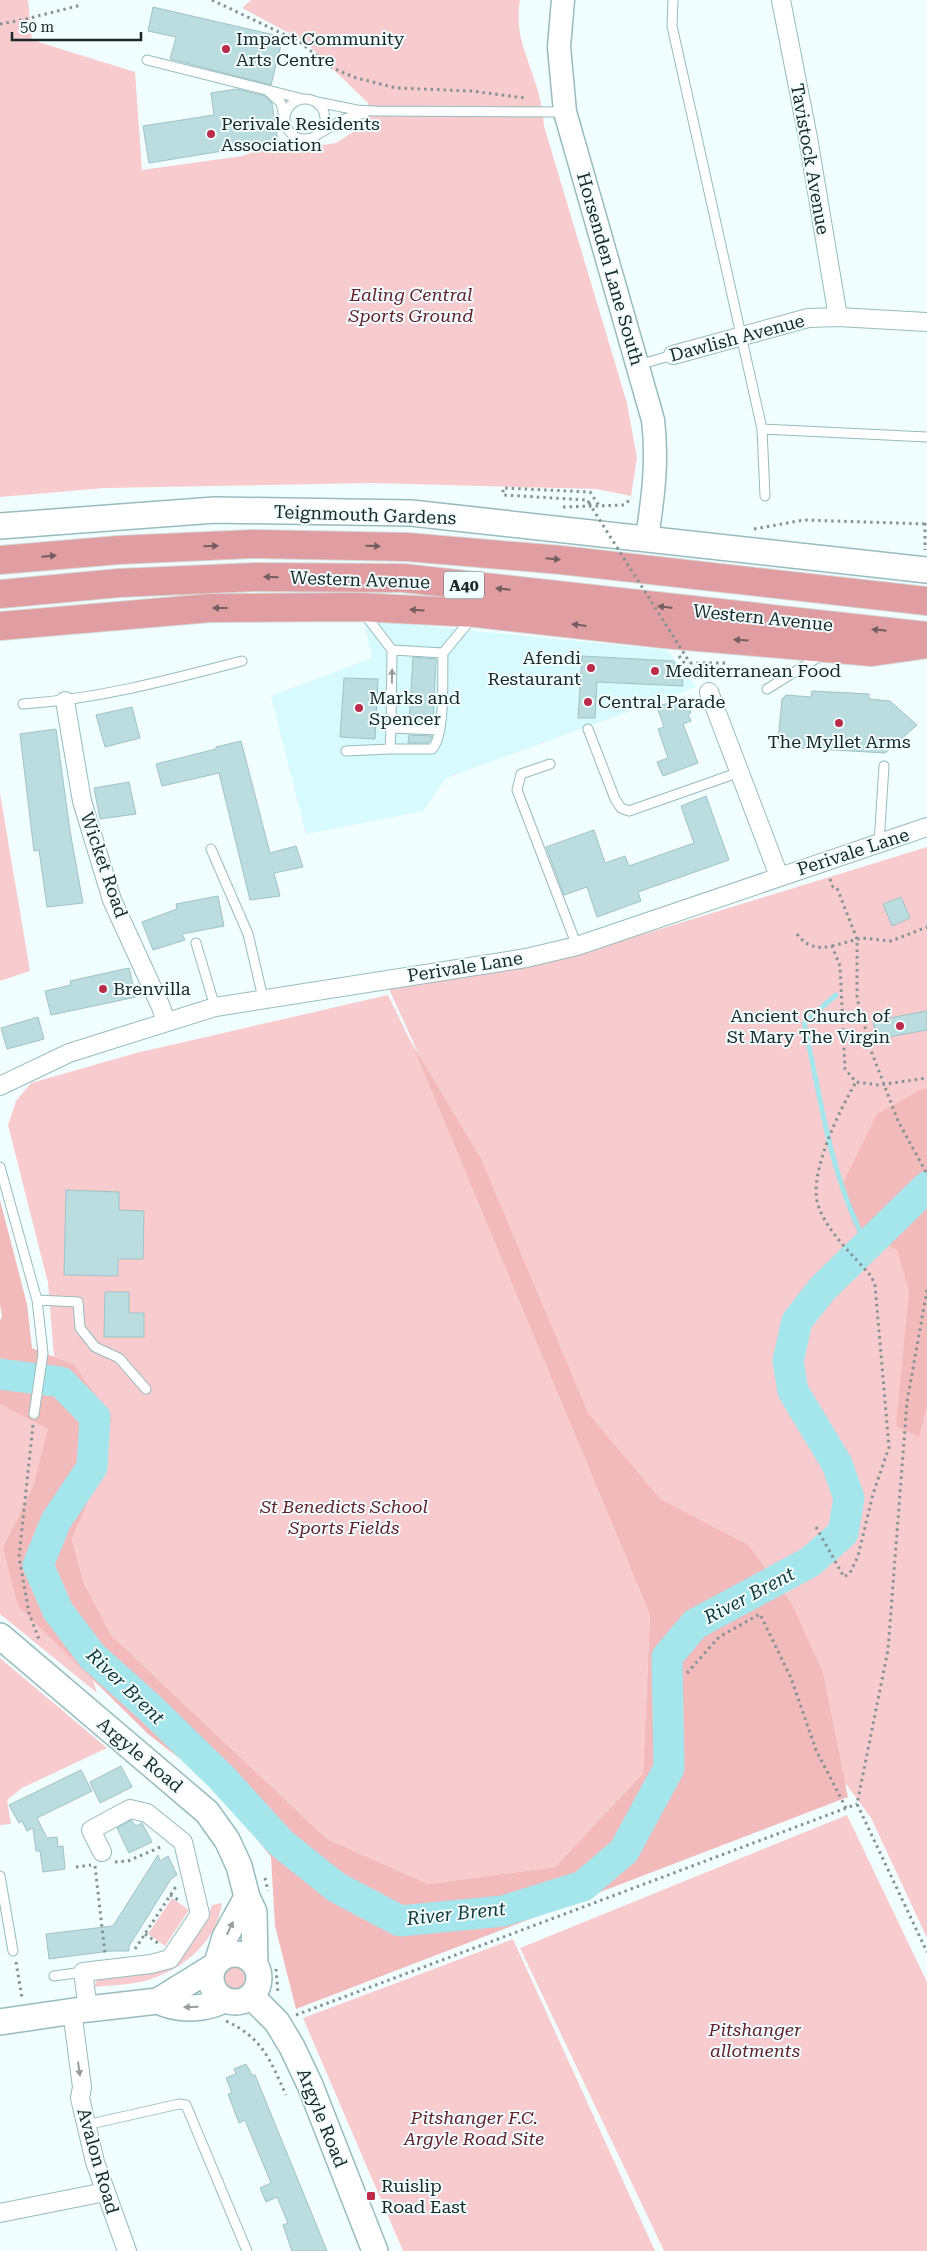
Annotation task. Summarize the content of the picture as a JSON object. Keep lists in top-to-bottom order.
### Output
{
  "streets": {
    "highway": ["Western Avenue", "A40"],
    "main road": ["Teignmouth Gardens", "Argyle Road"],
    "street": [
      "Tavistock Avenue",
      "Horsenden Lane South",
      "Dawlish Avenue",
      "Perivale Lane",
      "Wicket Road",
      "Avalon Road"
    ]
  },
  "crossings": [
    ["Tavistock Avenue", "Dawlish Avenue"],
    ["Horsenden Lane South", "Dawlish Avenue"],
    ["Horsenden Lane South", "Teignmouth Gardens"],
    ["Perivale Lane", "Wicket Road"]
  ],
  "one_way": ["Avalon Road"],
  "water": ["River Brent"],
  "parks": [
    "Ealing Central Sports Ground",
    "St Benedicts School Sports Fields",
    "Pitshanger allotments",
    "Pitshanger F.C. Argyle Road Site"
  ],
  "places": {
    "other": [
      "Impact Community Arts Centre",
      "Perivale Residents Association",
      "Afendi Restaurant",
      "Mediterranean Food",
      "Central Parade",
      "Marks and Spencer",
      "The Myllet Arms",
      "Brenvilla",
      "Ancient Church of St Mary The Virgin"
    ],
    "transit": ["Ruislip Road East"]
  },
  "scale_bar": "50 m"
}
